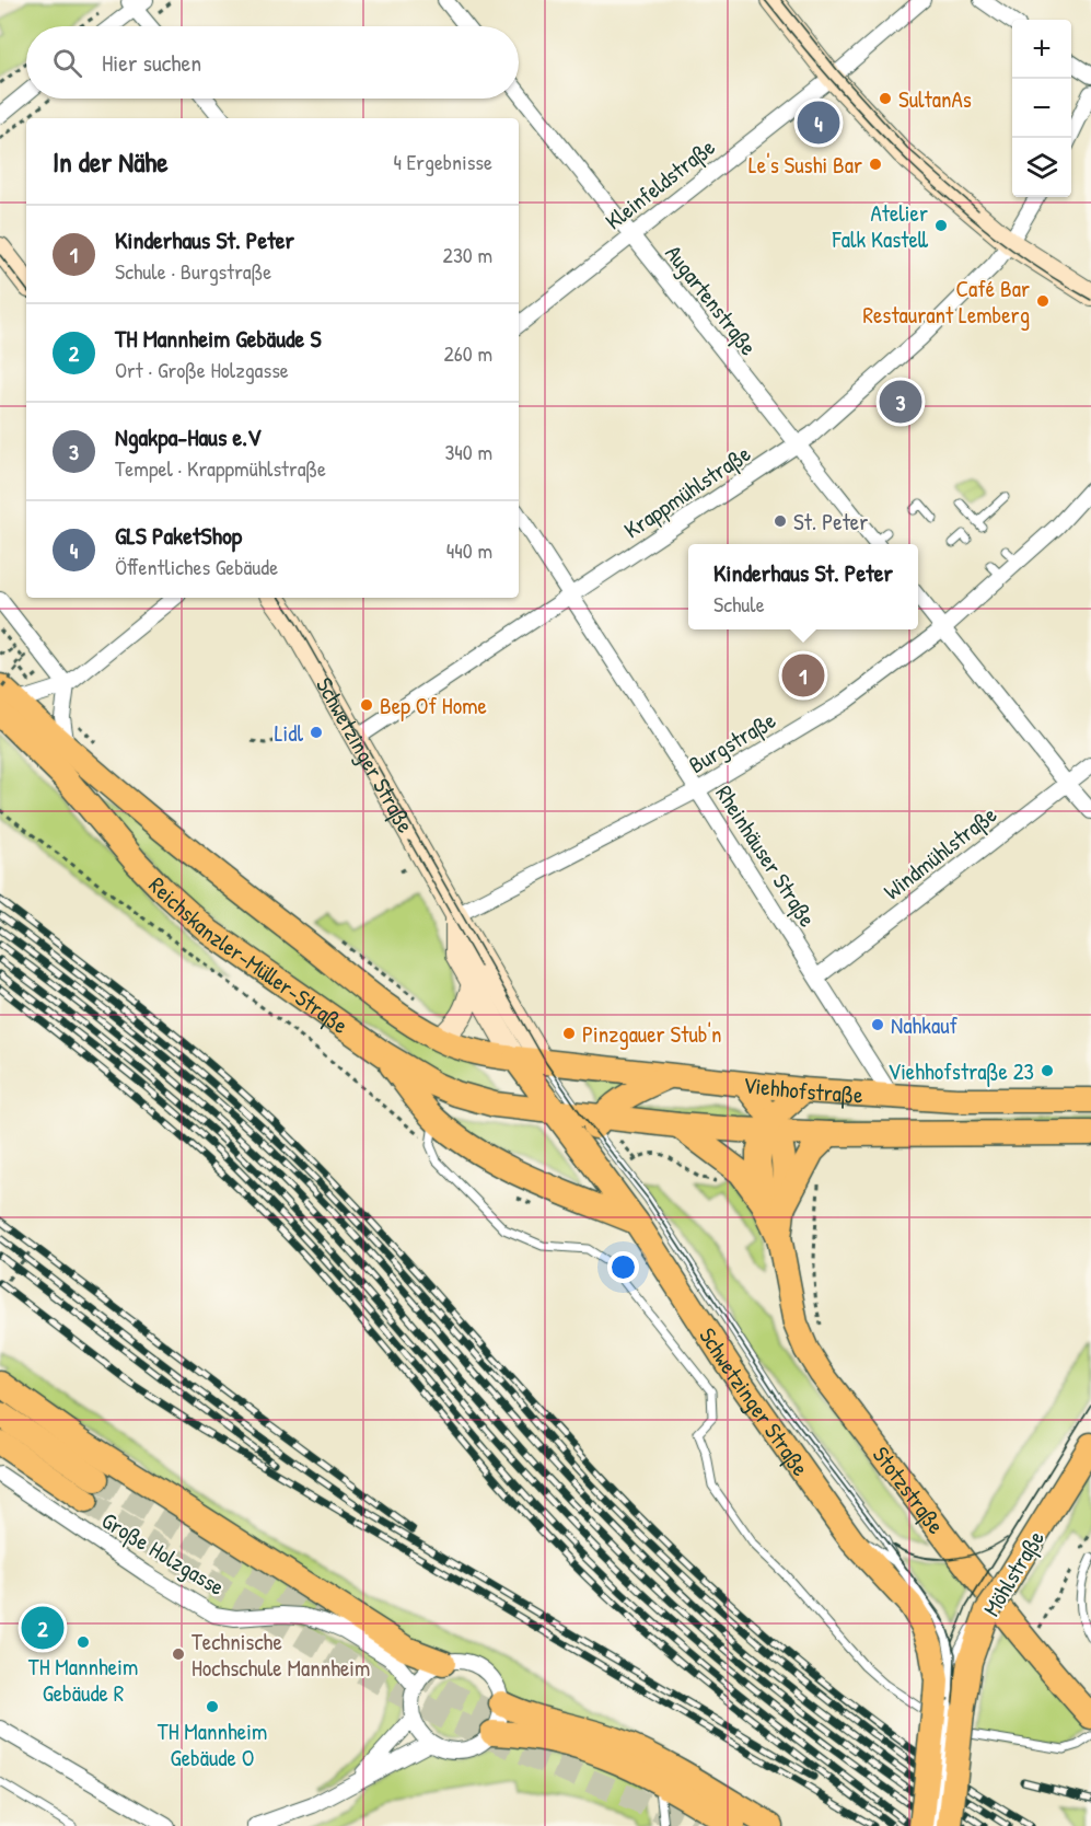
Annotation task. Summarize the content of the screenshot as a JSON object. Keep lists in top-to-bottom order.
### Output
{
  "streets": {
    "main road": [
      "Schwetzinger Straße",
      "Reichskanzler-Müller-Straße",
      "Viehhofstraße",
      "Stotzstraße",
      "Möhlstraße"
    ],
    "street": [
      "Kleinfeldstraße",
      "Augartenstraße",
      "Krappmühlstraße",
      "Burgstraße",
      "Windmühlstraße",
      "Rheinhäuser Straße",
      "Große Holzgasse"
    ]
  },
  "crossings": [
    ["Kleinfeldstraße", "Augartenstraße"],
    ["Augartenstraße", "Krappmühlstraße"],
    ["Krappmühlstraße", "Schwetzinger Straße"],
    ["Krappmühlstraße", "Rheinhäuser Straße"],
    ["Burgstraße", "Schwetzinger Straße"],
    ["Burgstraße", "Rheinhäuser Straße"],
    ["Schwetzinger Straße", "Reichskanzler-Müller-Straße"],
    ["Schwetzinger Straße", "Viehhofstraße"],
    ["Schwetzinger Straße", "Möhlstraße"],
    ["Windmühlstraße", "Rheinhäuser Straße"],
    ["Rheinhäuser Straße", "Viehhofstraße"],
    ["Reichskanzler-Müller-Straße", "Viehhofstraße"],
    ["Viehhofstraße", "Stotzstraße"]
  ],
  "places": [
    "SultanAs",
    "Le's Sushi Bar",
    "Atelier Falk Kastell",
    "Café Bar Restaurant Lemberg",
    "St. Peter",
    "Bep Of Home",
    "Lidl",
    "Nahkauf",
    "Pinzgauer Stub'n",
    "Viehhofstraße 23",
    "TH Mannheim Gebäude R",
    "Technische Hochschule Mannheim",
    "TH Mannheim Gebäude O"
  ],
  "page": {
    "map_buttons": ["+", "−"],
    "search": "Hier suchen",
    "pins": [
      "4",
      "3",
      "1",
      "2"
    ],
    "heading": ["In der Nähe", "4 Ergebnisse"],
    "list": [
      {
        "mark": "1",
        "name": "Kinderhaus St. Peter",
        "note": "Schule · Burgstraße",
        "value": "230 m"
      },
      {
        "mark": "2",
        "name": "TH Mannheim Gebäude S",
        "note": "Ort · Große Holzgasse",
        "value": "260 m"
      },
      {
        "mark": "3",
        "name": "Ngakpa-Haus e.V",
        "note": "Tempel · Krappmühlstraße",
        "value": "340 m"
      },
      {
        "mark": "4",
        "name": "GLS PaketShop",
        "note": "Öffentliches Gebäude",
        "value": "440 m"
      }
    ],
    "popup": ["Kinderhaus St. Peter", "Schule"]
  }
}
